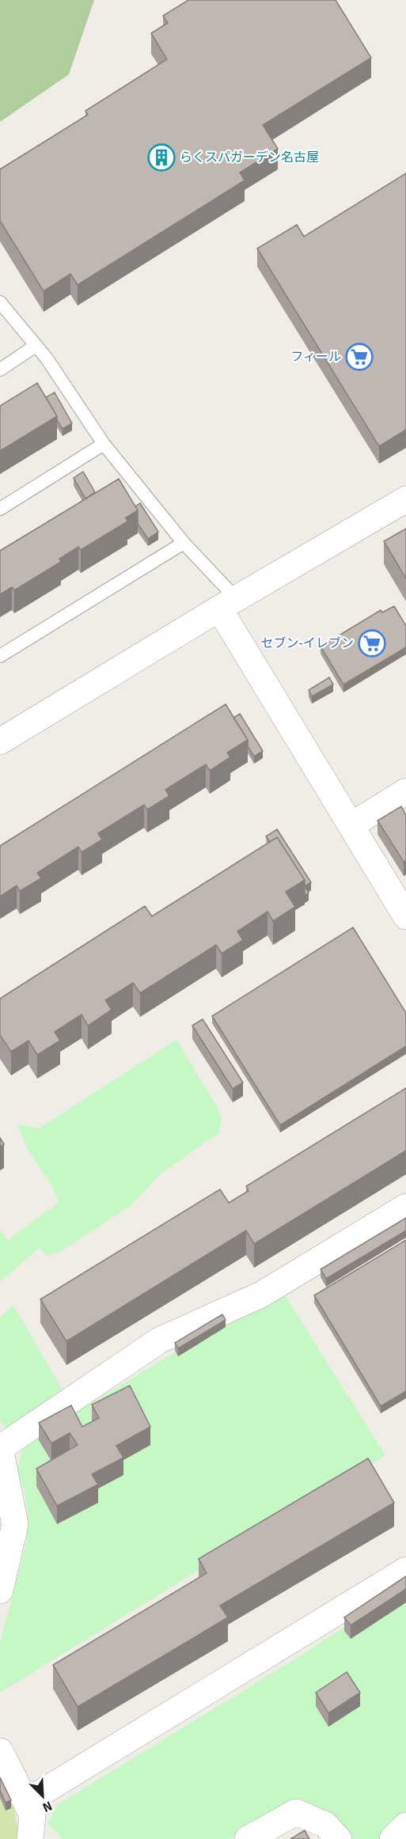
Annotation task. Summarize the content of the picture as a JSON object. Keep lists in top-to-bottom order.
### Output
{
  "places": {
    "building": ["らくスパガーデン名古屋"],
    "supermarket": ["フィール", "セブン-イレブン"]
  },
  "north": "bottom right"
}
